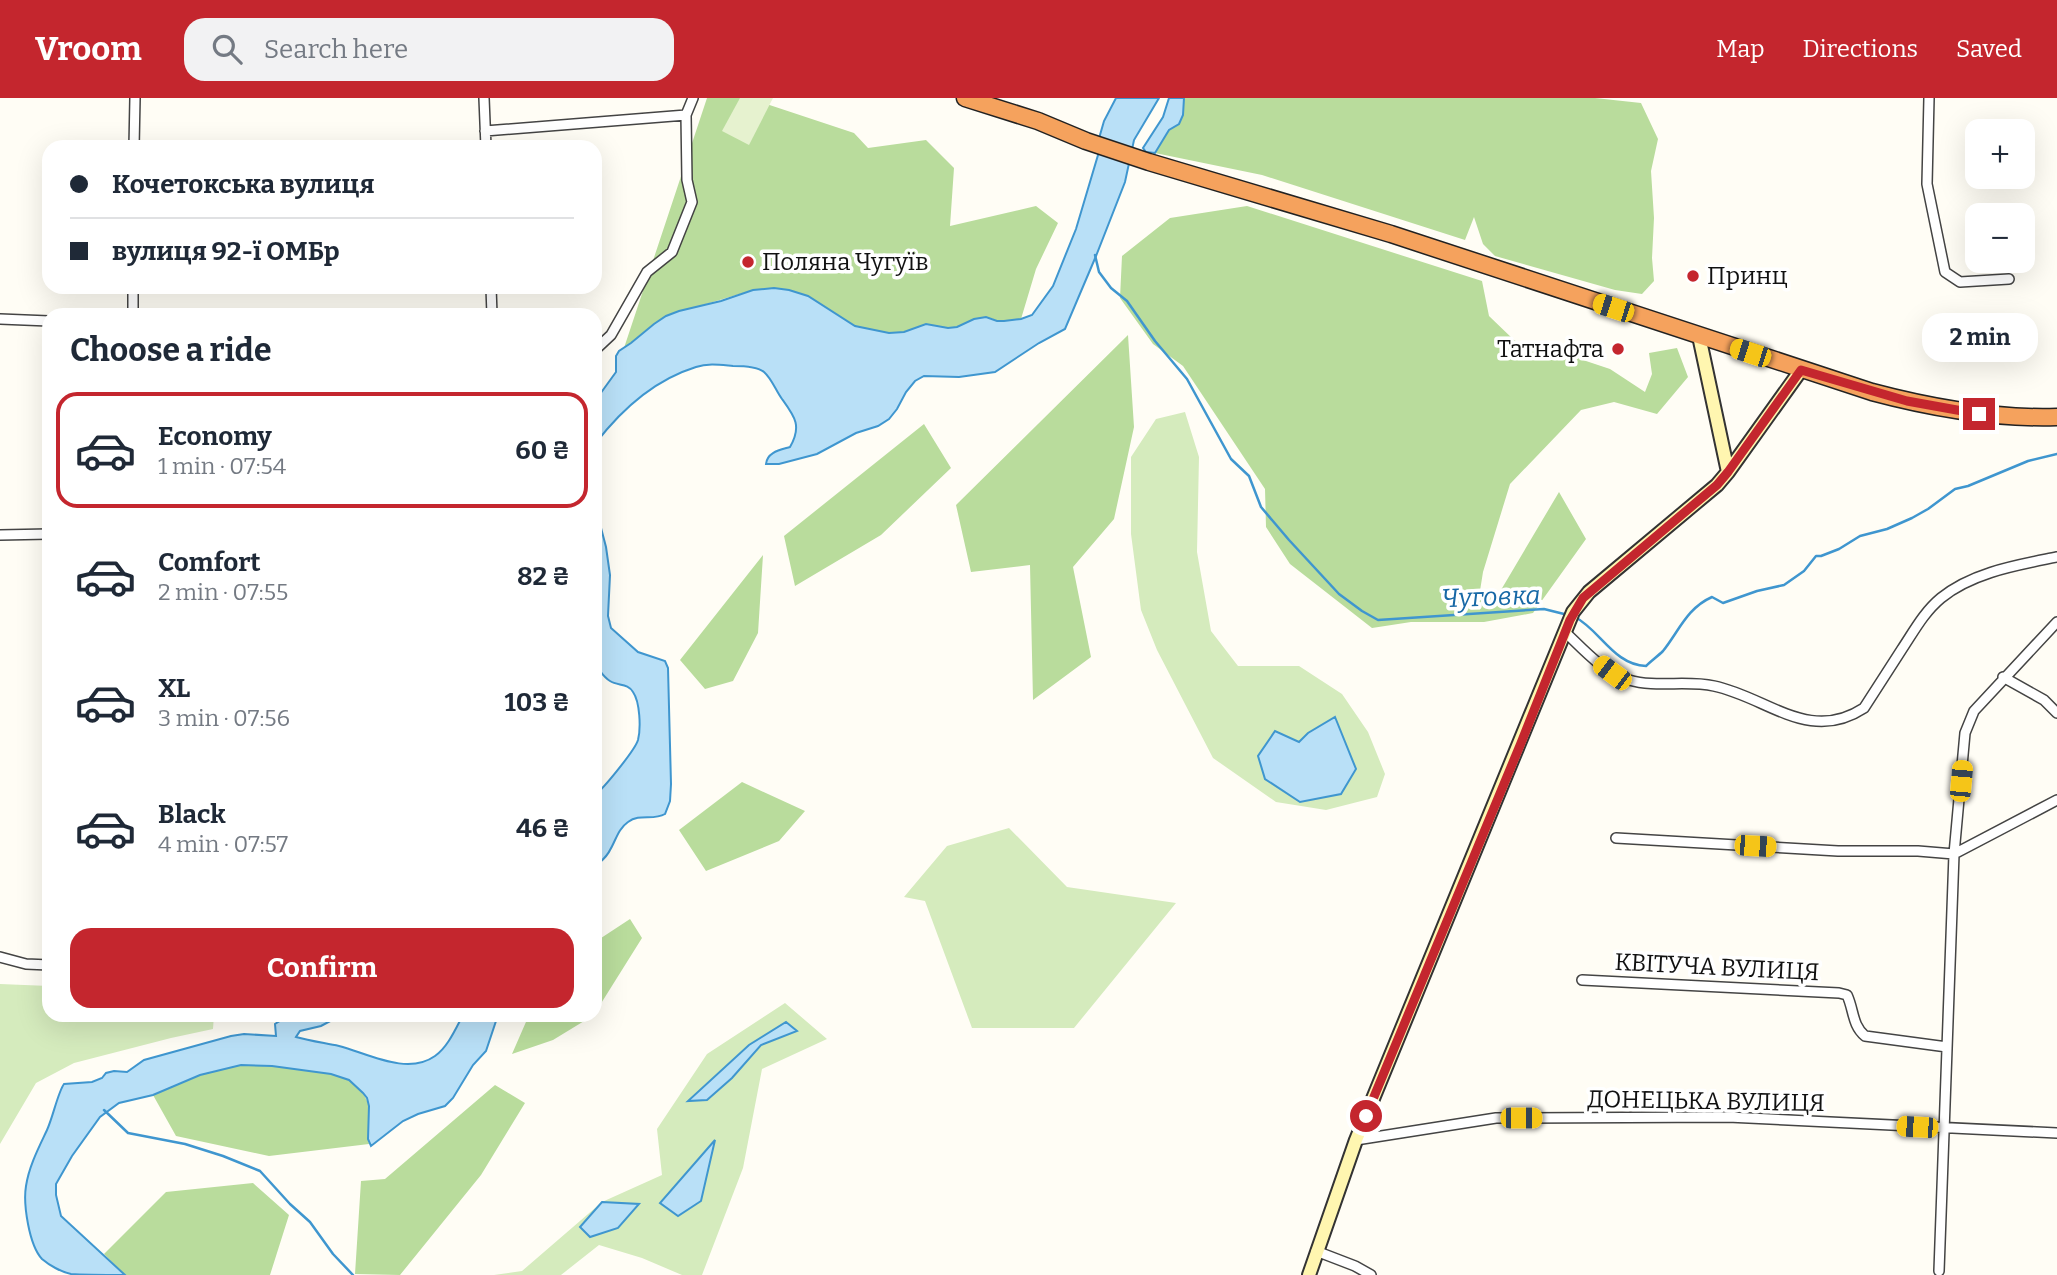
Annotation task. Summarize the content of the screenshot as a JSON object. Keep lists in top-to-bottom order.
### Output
{
  "streets": {
    "street": ["КВІТУЧА ВУЛИЦЯ", "ДОНЕЦЬКА ВУЛИЦЯ"]
  },
  "water": ["Чуговка"],
  "places": ["Поляна Чугуїв", "Принц", "Татнафта"],
  "page": {
    "header": "Vroom",
    "search": "Search here",
    "nav": ["Map", "Directions", "Saved"],
    "map_buttons": ["+", "−"],
    "banner": ["Кочетокська вулиця", "вулиця 92-ї ОМБр"],
    "heading": "Choose a ride",
    "bubble": "2 min",
    "list": [
      {
        "name": "Economy",
        "note": "1 min · 07:54",
        "value": "60 ₴"
      },
      {
        "name": "Comfort",
        "note": "2 min · 07:55",
        "value": "82 ₴"
      },
      {
        "name": "XL",
        "note": "3 min · 07:56",
        "value": "103 ₴"
      },
      {
        "name": "Black",
        "note": "4 min · 07:57",
        "value": "46 ₴"
      }
    ],
    "buttons": "Confirm"
  }
}
